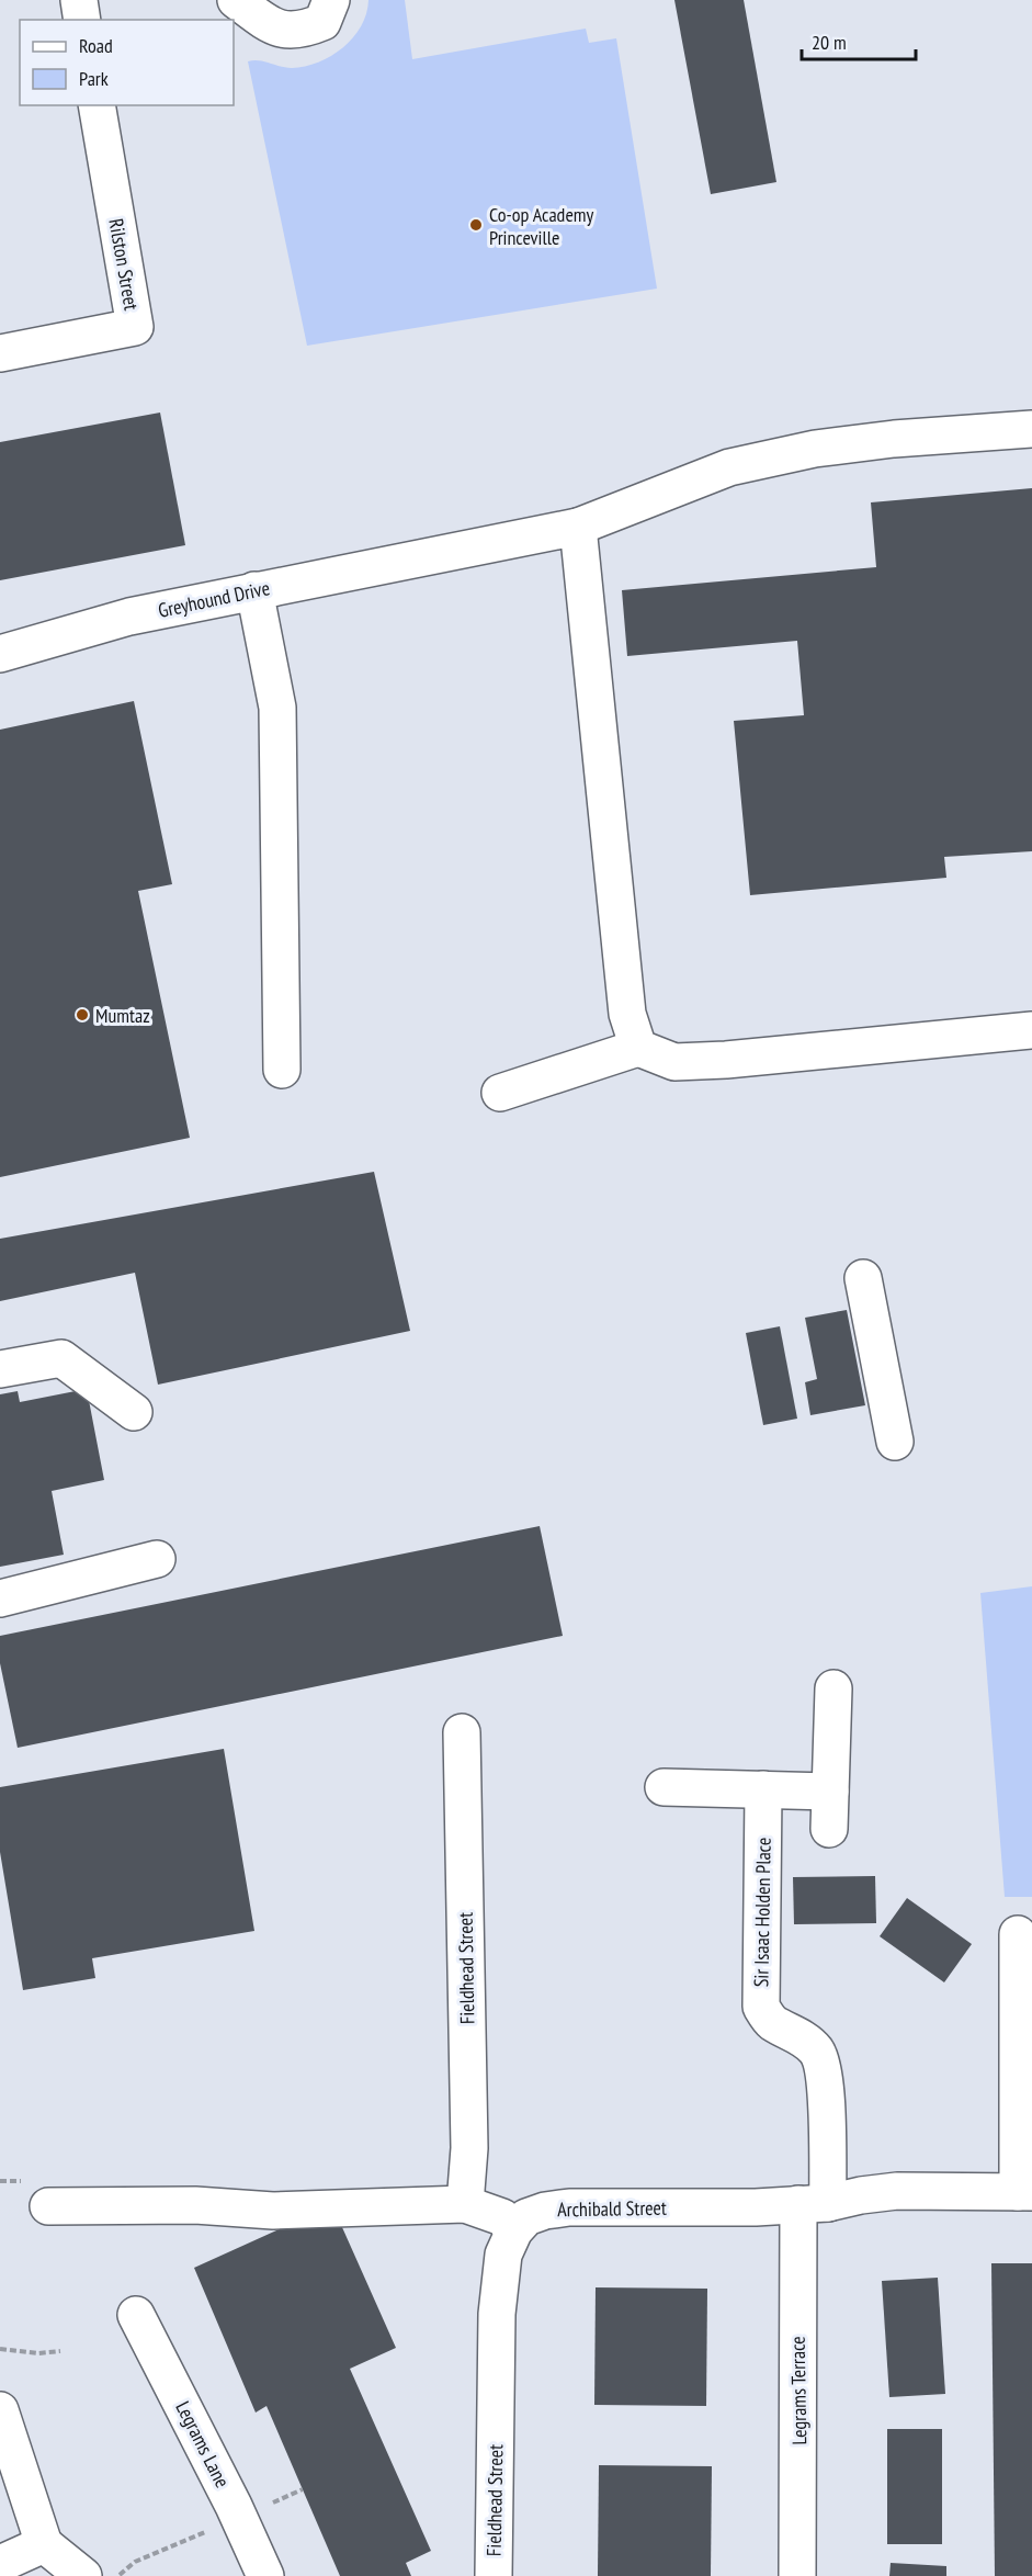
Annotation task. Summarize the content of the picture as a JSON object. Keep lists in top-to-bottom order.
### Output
{
  "streets": {
    "street": [
      "Rilston Street",
      "Greyhound Drive",
      "Sir Isaac Holden Place",
      "Fieldhead Street",
      "Archibald Street",
      "Legrams Terrace",
      "Legrams Lane"
    ]
  },
  "crossings": [
    ["Sir Isaac Holden Place", "Archibald Street"],
    ["Sir Isaac Holden Place", "Legrams Terrace"],
    ["Fieldhead Street", "Archibald Street"],
    ["Archibald Street", "Legrams Terrace"]
  ],
  "places": ["Co-op Academy Princeville", "Mumtaz"],
  "legend": ["Road", "Park"],
  "scale_bar": "20 m"
}
